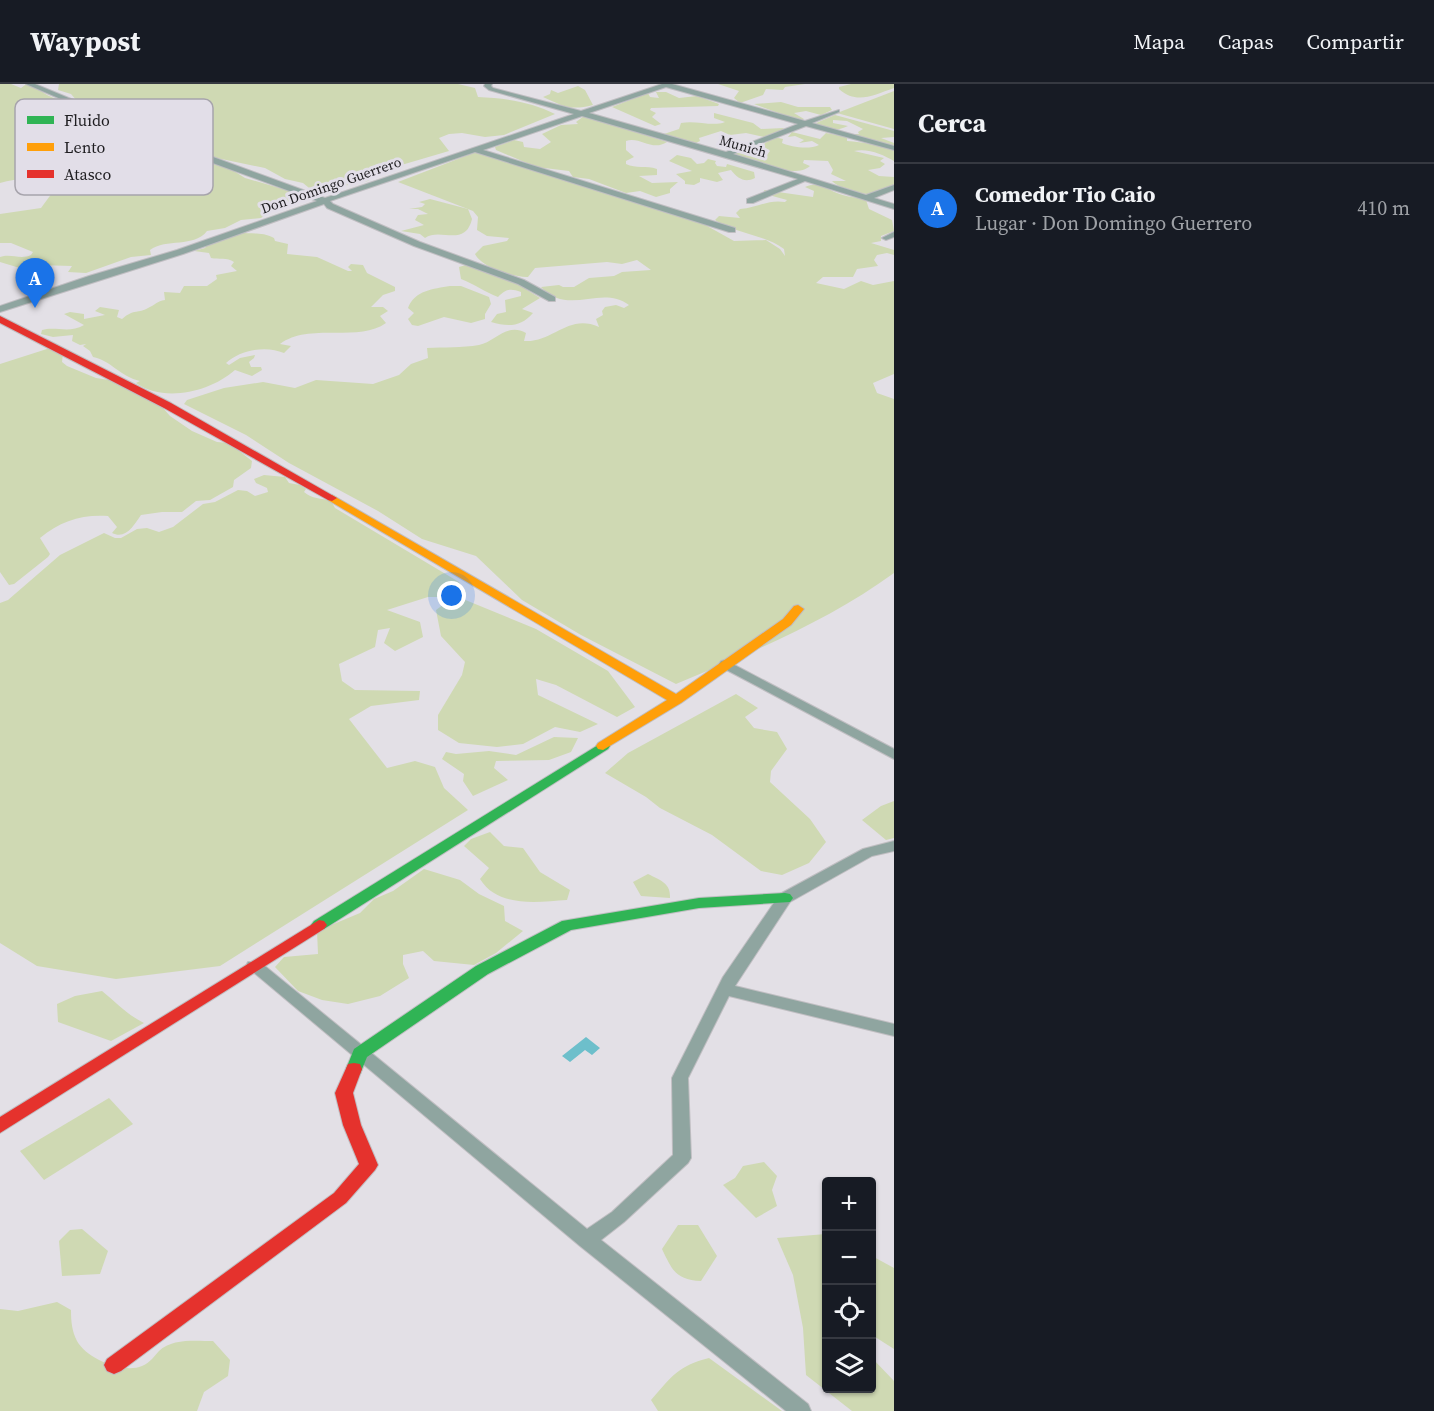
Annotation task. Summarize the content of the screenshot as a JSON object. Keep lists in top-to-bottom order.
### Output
{
  "streets": {
    "street": ["Munich", "Don Domingo Guerrero"]
  },
  "crossings": [
    ["Munich", "Don Domingo Guerrero"]
  ],
  "legend": ["Fluido", "Lento", "Atasco"],
  "page": {
    "header": "Waypost",
    "nav": ["Mapa", "Capas", "Compartir"],
    "heading": "Cerca",
    "list": [
      {
        "mark": "A",
        "name": "Comedor Tio Caio",
        "note": "Lugar · Don Domingo Guerrero",
        "value": "410 m"
      }
    ],
    "pins": "A",
    "map_buttons": ["+", "−"]
  }
}
